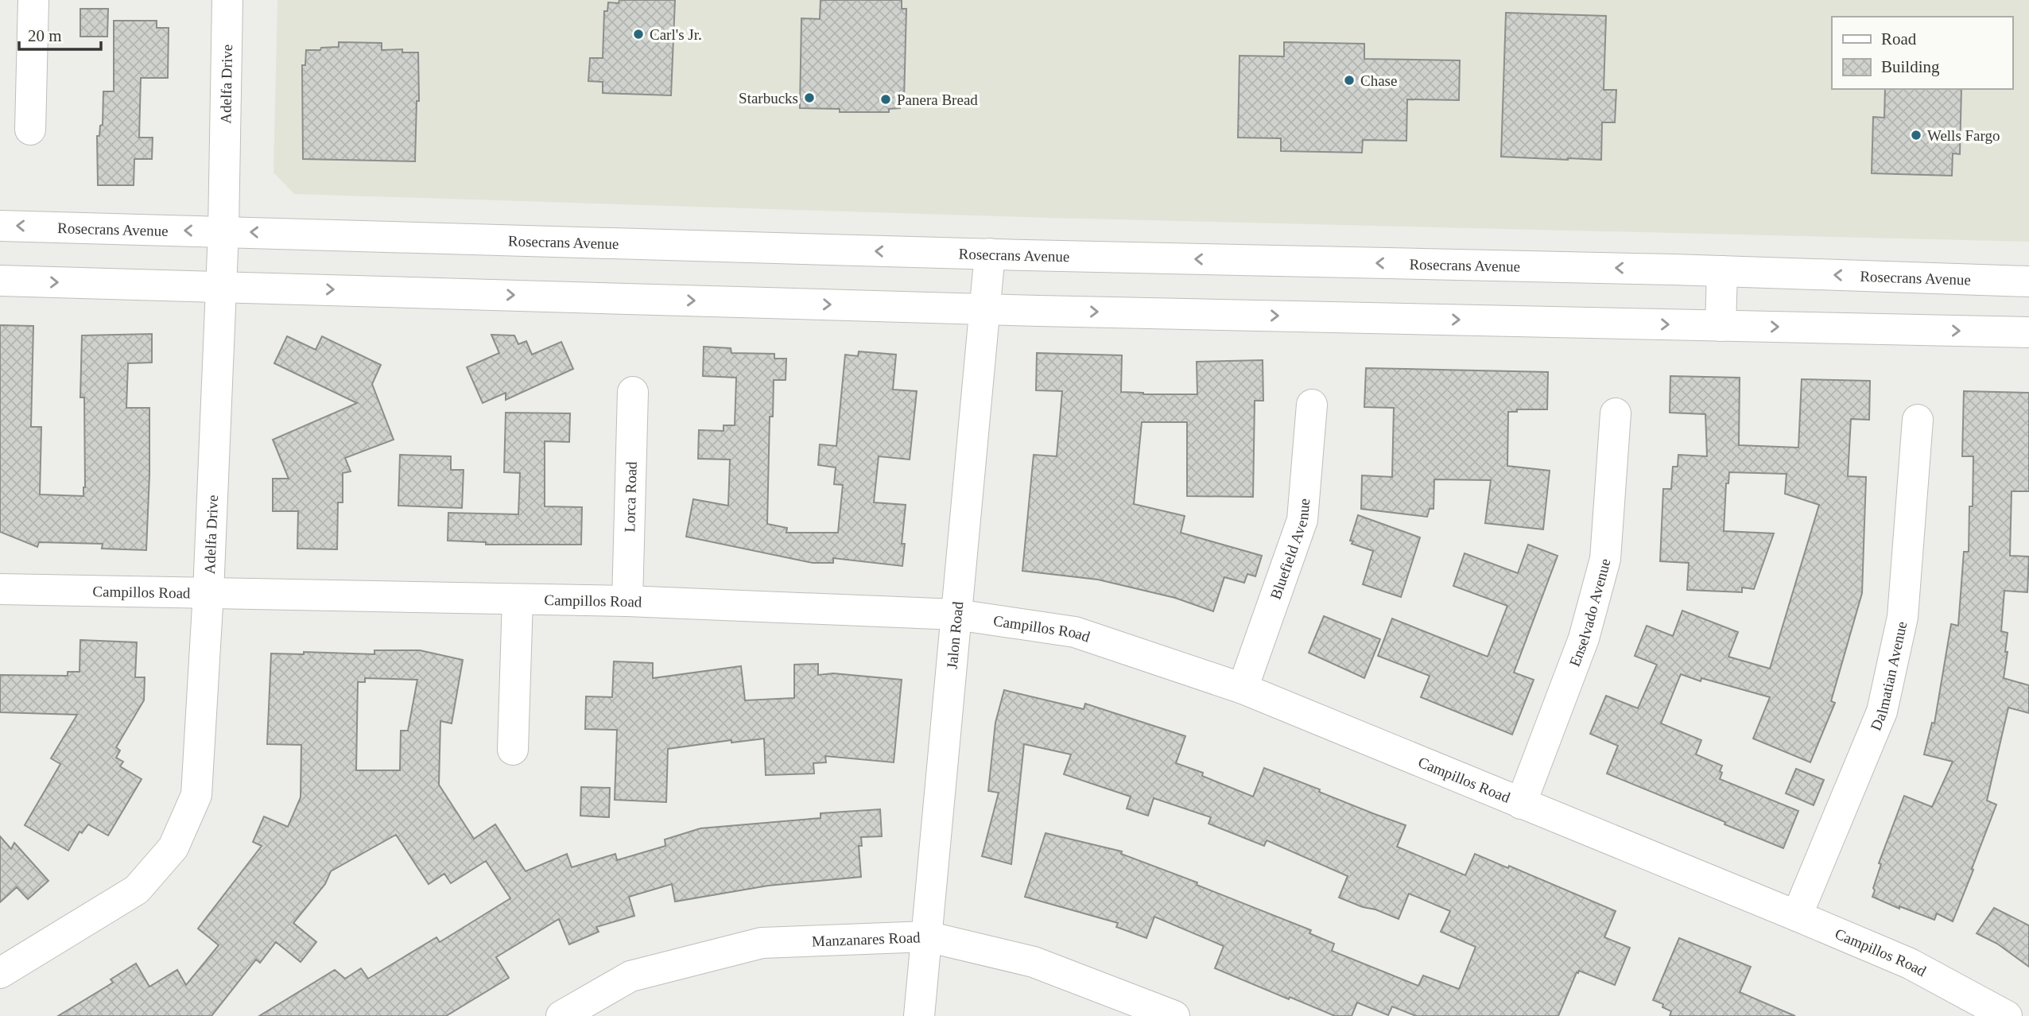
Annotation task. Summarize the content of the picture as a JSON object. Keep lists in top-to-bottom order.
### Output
{
  "streets": {
    "street": [
      "Adelfa Drive",
      "Rosecrans Avenue",
      "Lorca Road",
      "Bluefield Avenue",
      "Campillos Road",
      "Enselvado Avenue",
      "Jalon Road",
      "Dalmatian Avenue",
      "Manzanares Road"
    ]
  },
  "crossings": [
    ["Adelfa Drive", "Rosecrans Avenue"],
    ["Adelfa Drive", "Campillos Road"],
    ["Rosecrans Avenue", "Jalon Road"],
    ["Lorca Road", "Campillos Road"],
    ["Bluefield Avenue", "Campillos Road"],
    ["Campillos Road", "Enselvado Avenue"],
    ["Campillos Road", "Jalon Road"],
    ["Campillos Road", "Dalmatian Avenue"],
    ["Jalon Road", "Manzanares Road"]
  ],
  "places": [
    "Carl's Jr.",
    "Chase",
    "Starbucks",
    "Panera Bread",
    "Wells Fargo"
  ],
  "legend": ["Road", "Building"],
  "scale_bar": "20 m"
}
